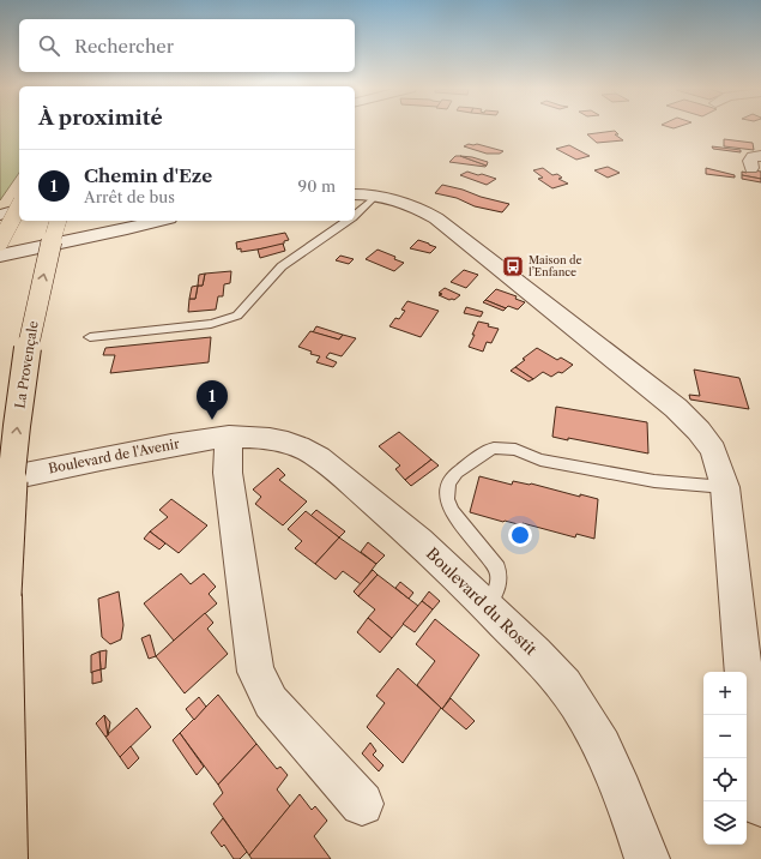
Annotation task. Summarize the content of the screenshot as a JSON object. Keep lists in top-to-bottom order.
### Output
{
  "streets": {
    "highway": ["La Provençale"],
    "street": ["Boulevard de l'Avenir", "Boulevard du Rostit"]
  },
  "crossings": [
    ["Boulevard de l'Avenir", "Boulevard du Rostit"]
  ],
  "one_way": ["La Provençale"],
  "places": {
    "bus stop": ["Maison de l’Enfance"]
  },
  "page": {
    "search": "Rechercher",
    "heading": "À proximité",
    "list": [
      {
        "mark": "1",
        "name": "Chemin d'Eze",
        "note": "Arrêt de bus",
        "value": "90 m"
      }
    ],
    "pins": "1",
    "map_buttons": ["+", "−"]
  }
}
